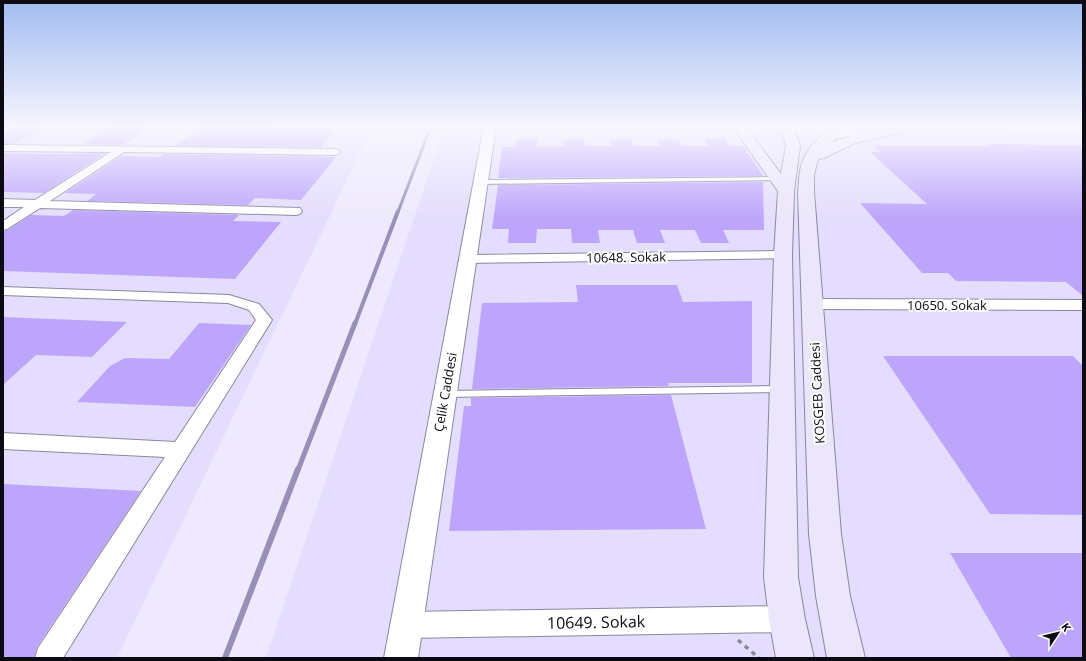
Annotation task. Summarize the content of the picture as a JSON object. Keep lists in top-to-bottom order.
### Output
{
  "streets": {
    "main road": ["KOSGEB Caddesi"],
    "street": [
      "10648. Sokak",
      "10650. Sokak",
      "Çelik Caddesi",
      "10649. Sokak"
    ]
  },
  "crossings": [
    ["10648. Sokak", "Çelik Caddesi"],
    ["10650. Sokak", "KOSGEB Caddesi"],
    ["Çelik Caddesi", "10649. Sokak"]
  ],
  "north": "top right"
}
